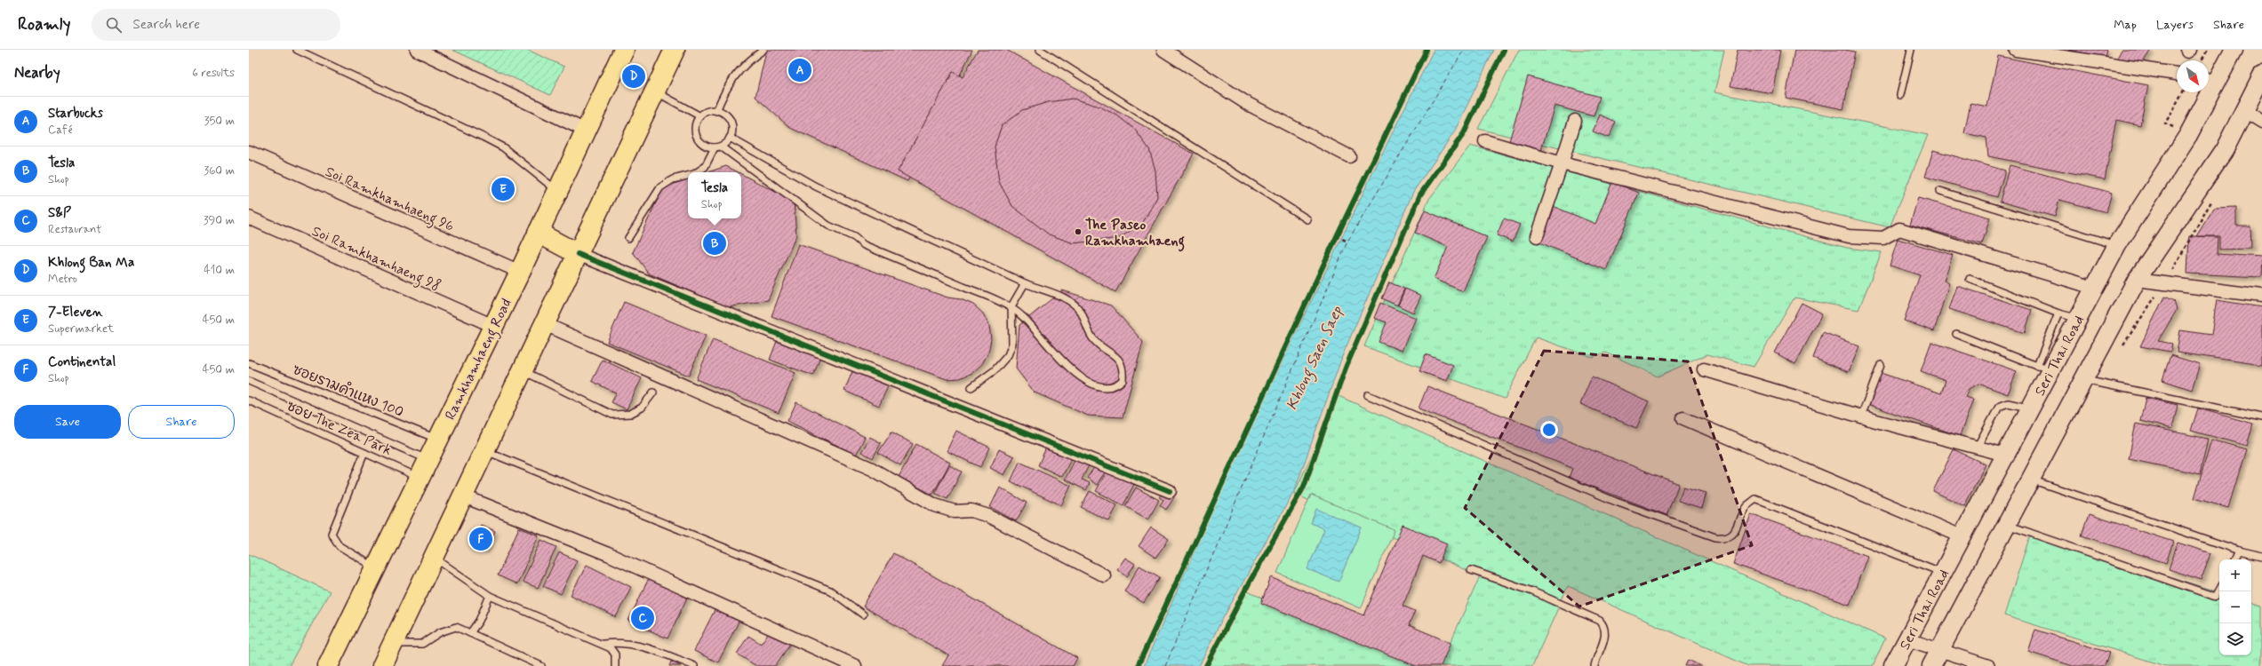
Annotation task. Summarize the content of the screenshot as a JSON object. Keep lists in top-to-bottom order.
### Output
{
  "streets": {
    "main road": ["Seri Thai Road", "Ramkhamhaeng Road"],
    "street": ["Soi Ramkhamhaeng 96", "Soi Ramkhamhaeng 98"],
    "lane": ["ซอยรามคำแหง 100", "ซอย The Zea Park"]
  },
  "crossings": [
    ["Soi Ramkhamhaeng 96", "Ramkhamhaeng Road"],
    ["Soi Ramkhamhaeng 98", "Ramkhamhaeng Road"],
    ["Ramkhamhaeng Road", "ซอยรามคำแหง 100"],
    ["Ramkhamhaeng Road", "ซอย The Zea Park"]
  ],
  "water": ["Khlong Saen Saep"],
  "places": ["The Paseo Ramkhamhaeng"],
  "north": "bottom right",
  "page": {
    "header": "Roamly",
    "search": "Search here",
    "nav": ["Map", "Layers", "Share"],
    "heading": ["Nearby", "6 results"],
    "pins": [
      "A",
      "D",
      "E",
      "B",
      "F",
      "C"
    ],
    "list": [
      {
        "mark": "A",
        "name": "Starbucks",
        "note": "Café",
        "value": "350 m"
      },
      {
        "mark": "B",
        "name": "Tesla",
        "note": "Shop",
        "value": "360 m"
      },
      {
        "mark": "C",
        "name": "S&P",
        "note": "Restaurant",
        "value": "390 m"
      },
      {
        "mark": "D",
        "name": "Khlong Ban Ma",
        "note": "Metro",
        "value": "410 m"
      },
      {
        "mark": "E",
        "name": "7-Eleven",
        "note": "Supermarket",
        "value": "450 m"
      },
      {
        "mark": "F",
        "name": "Continental",
        "note": "Shop",
        "value": "450 m"
      }
    ],
    "popup": ["Tesla", "Shop"],
    "buttons": ["Save", "Share"],
    "map_buttons": ["+", "−"]
  }
}
